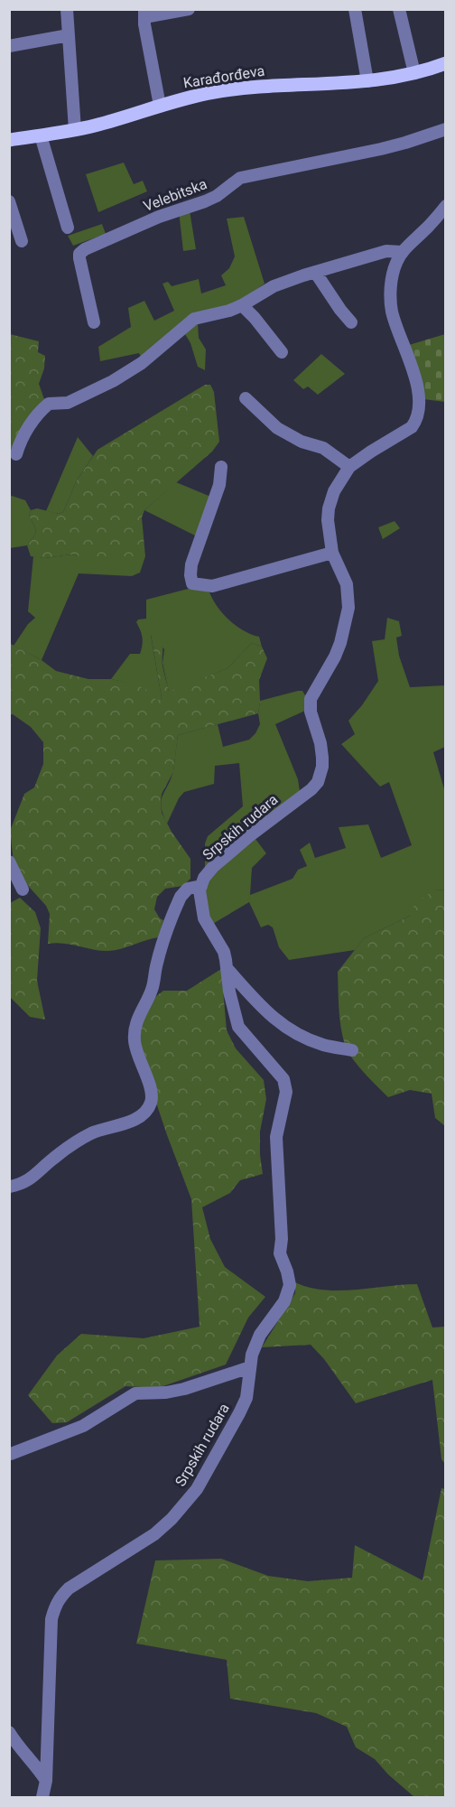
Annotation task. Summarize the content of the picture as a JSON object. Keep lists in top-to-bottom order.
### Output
{
  "streets": {
    "main road": ["Karađorđeva"],
    "street": ["Velebitska", "Srpskih rudara"]
  }
}
